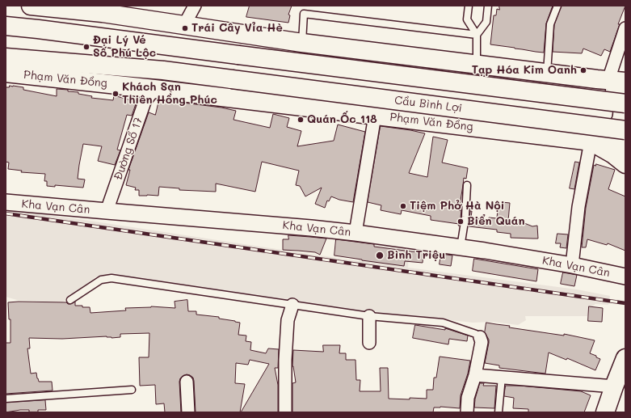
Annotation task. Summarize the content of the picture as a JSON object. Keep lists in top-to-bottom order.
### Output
{
  "streets": {
    "main road": ["Phạm Văn Đồng", "Cầu Bình Lợi"],
    "street": ["Đường Số 17", "Kha Vạn Cân"]
  },
  "crossings": [
    ["Phạm Văn Đồng", "Cầu Bình Lợi"],
    ["Phạm Văn Đồng", "Đường Số 17"],
    ["Đường Số 17", "Kha Vạn Cân"]
  ],
  "places": [
    "Trái Cây Vỉa Hè",
    "Đại Lý Vé Số Phú Lộc",
    "Tạp Hóa Kim Oanh",
    "Khách Sạn Thiên Hồng Phúc",
    "Quán Ốc 118",
    "Tiệm Phở Hà Nội",
    "Biển Quán",
    "Bình Triệu"
  ]
}
